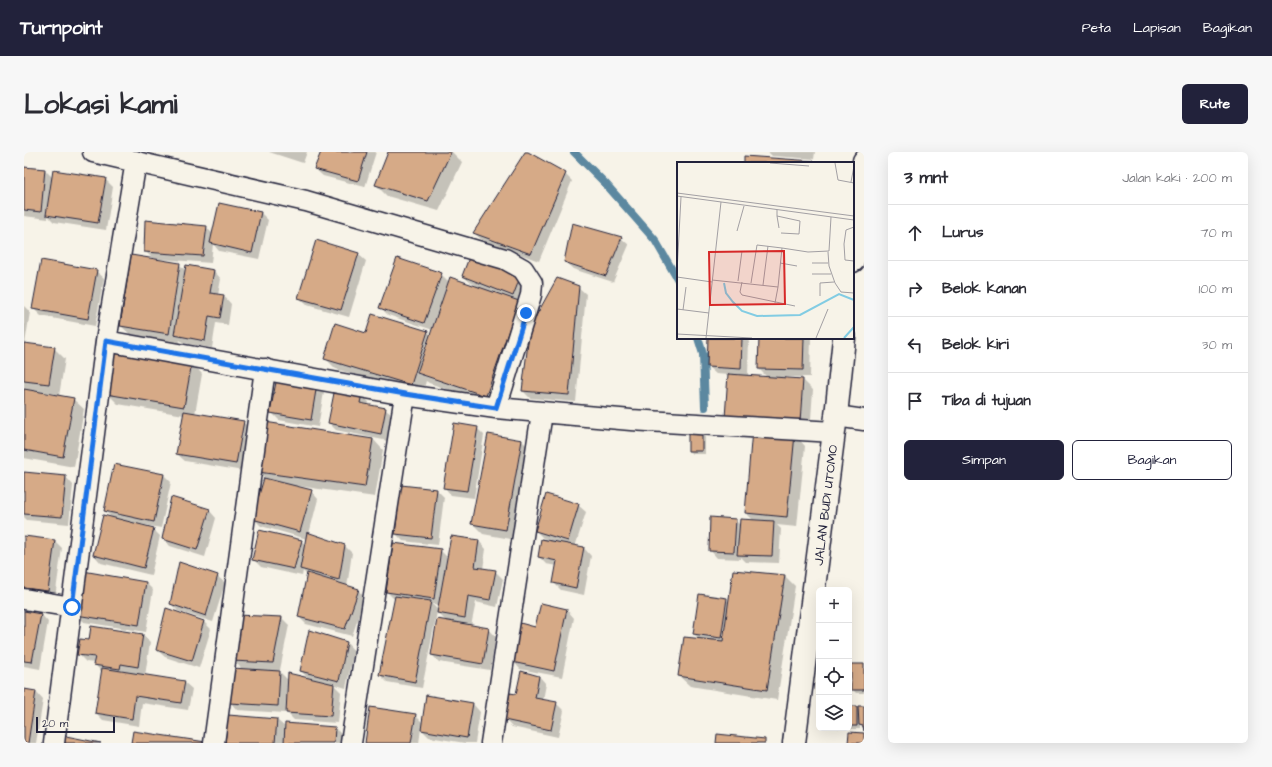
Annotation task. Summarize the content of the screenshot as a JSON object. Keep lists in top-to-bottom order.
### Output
{
  "streets": {
    "street": ["JALAN BUDI UTOMO"]
  },
  "scale_bar": "20 m",
  "page": {
    "header": "Turnpoint",
    "nav": ["Peta", "Lapisan", "Bagikan"],
    "buttons": [
      "Rute",
      ["Simpan", "Bagikan"]
    ],
    "title": "Lokasi kami",
    "heading": ["3 mnt", "Jalan kaki · 200 m"],
    "list": [
      ["Lurus", "70 m"],
      ["Belok kanan", "100 m"],
      ["Belok kiri", "30 m"],
      "Tiba di tujuan"
    ],
    "map_buttons": ["+", "−"],
    "scale": "20 m"
  }
}
